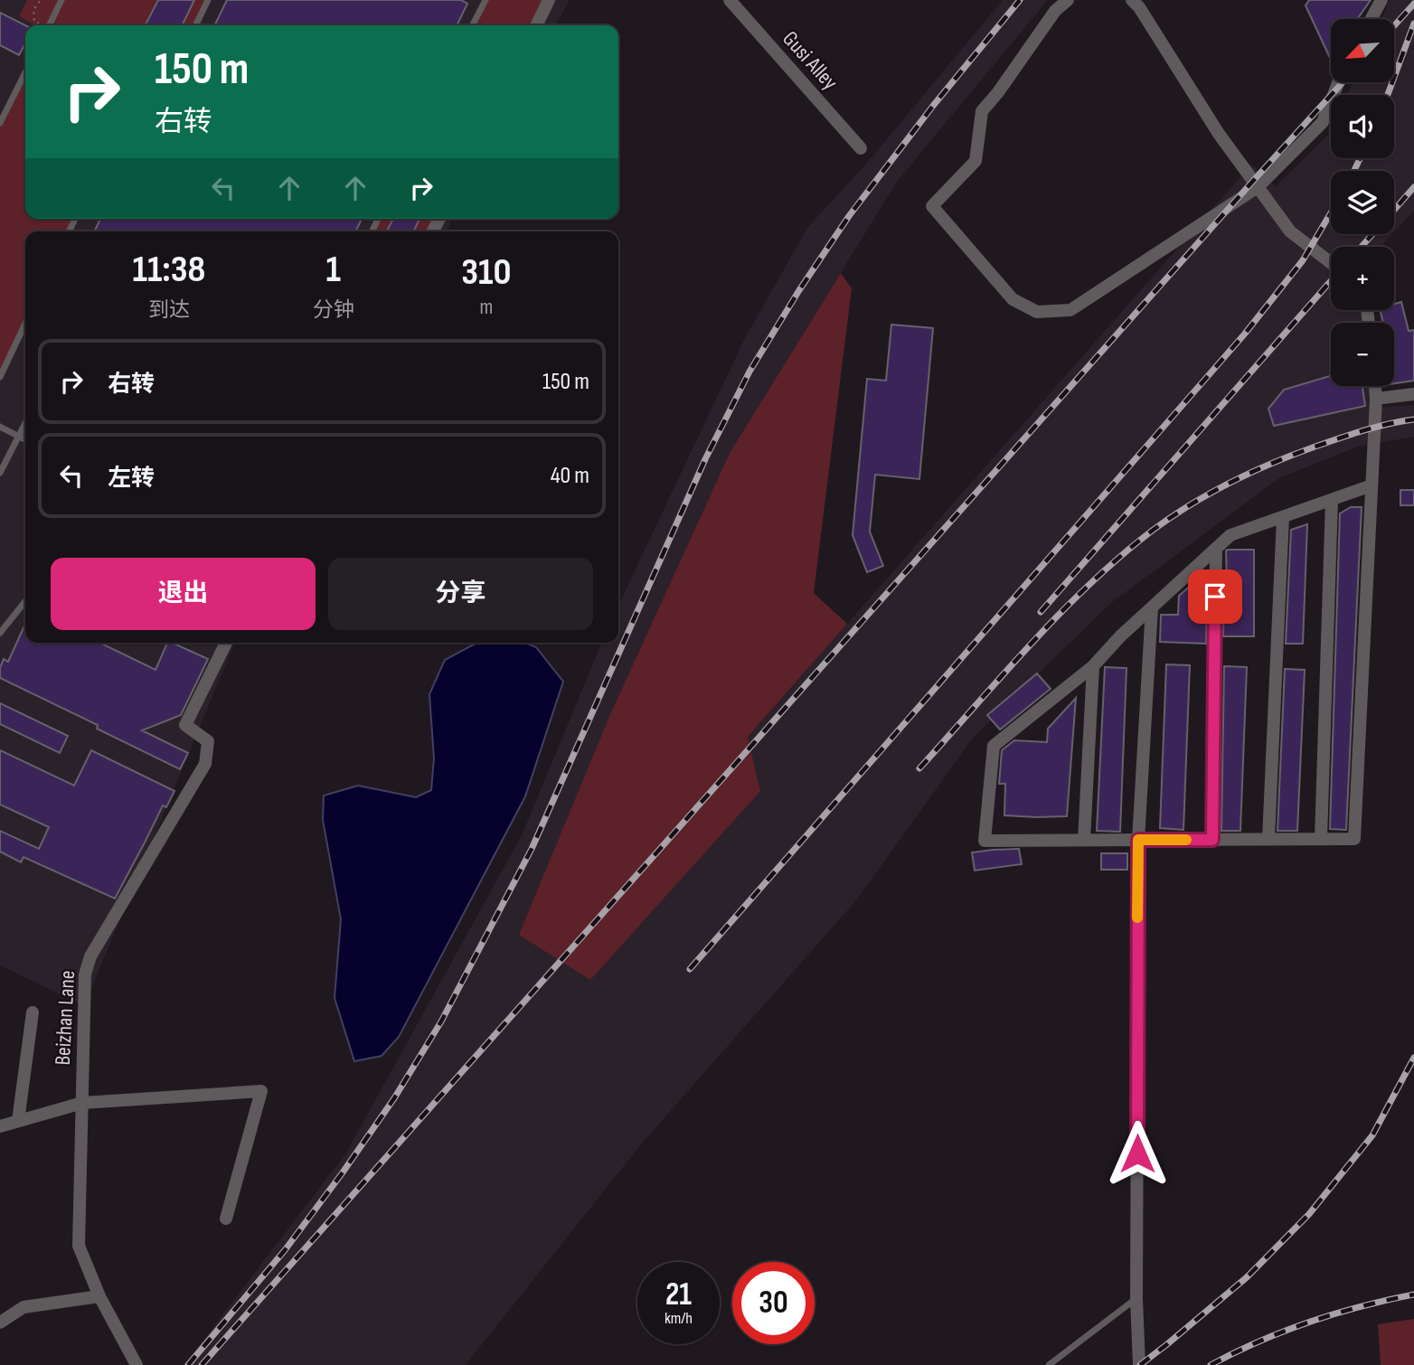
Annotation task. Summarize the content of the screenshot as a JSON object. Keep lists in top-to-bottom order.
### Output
{
  "streets": {
    "street": ["Gusi Alley", "Beizhan Lane"]
  },
  "north": "bottom left",
  "page": {
    "map_buttons": ["+", "−"],
    "turn": ["150 m", "右转"],
    "eta": [
      "11:38",
      "到达",
      "1",
      "分钟",
      "310",
      "m"
    ],
    "list": [
      {
        "name": "右转",
        "value": "150 m"
      },
      {
        "name": "左转",
        "value": "40 m"
      }
    ],
    "buttons": ["退出", "分享"],
    "speed": "21 km/h",
    "limit": "30"
  }
}
